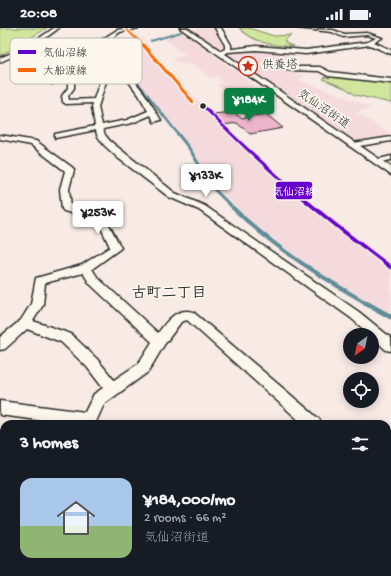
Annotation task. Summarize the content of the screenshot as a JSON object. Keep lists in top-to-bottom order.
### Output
{
  "streets": {
    "street": ["気仙沼街道"]
  },
  "districts": ["古町二丁目"],
  "places": {
    "place": ["供養塔"]
  },
  "lines": ["transit line 大船渡線", "transit line 気仙沼線"],
  "legend": ["気仙沼線", "大船渡線"],
  "north": "bottom left",
  "page": {
    "status": "20:08",
    "price": ["¥184K", "¥133K", "¥253K"],
    "heading": "3 homes",
    "list": [
      {
        "name": "¥184,000/mo",
        "note": "2 rooms · 66 m² · 気仙沼街道"
      }
    ]
  }
}
